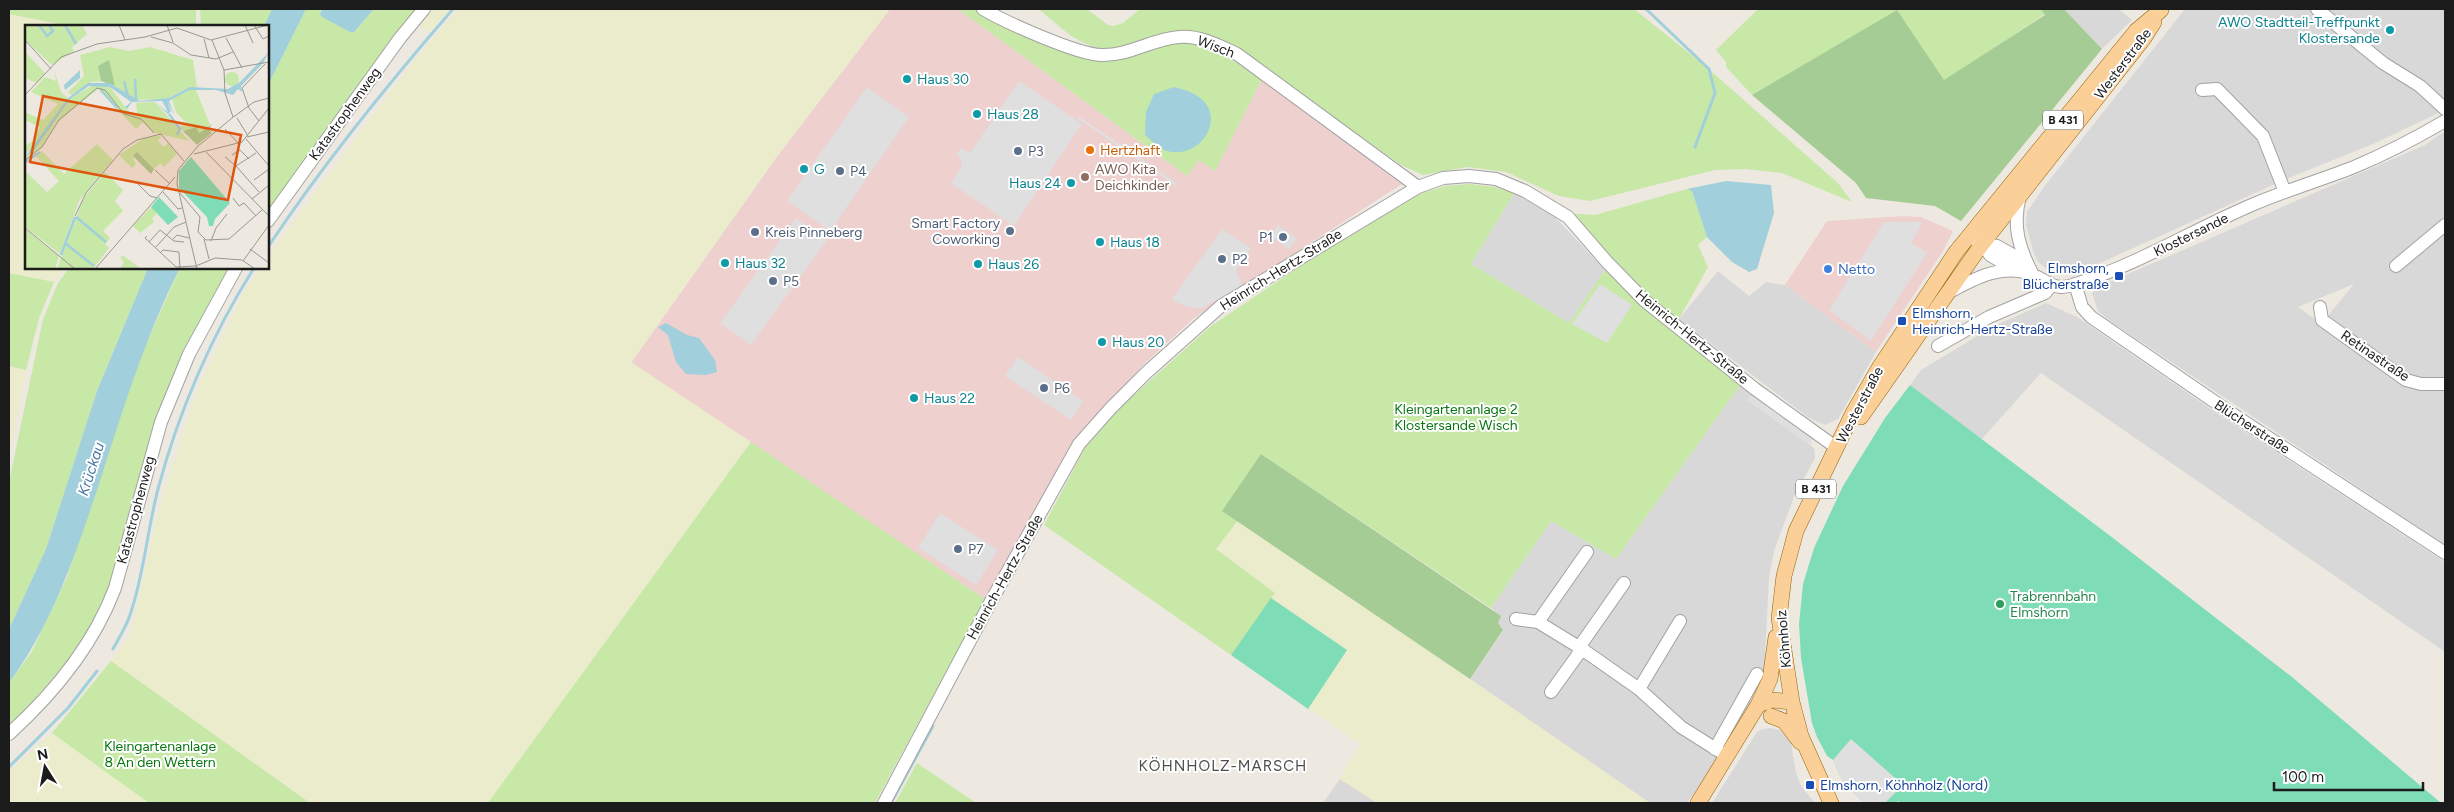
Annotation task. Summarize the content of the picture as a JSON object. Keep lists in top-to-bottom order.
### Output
{
  "streets": {
    "main road": ["Westerstraße", "B 431", "Köhnholz"],
    "street": [
      "Wisch",
      "Katastrophenweg",
      "Klostersande",
      "Heinrich-Hertz-Straße",
      "Retinastraße",
      "Blücherstraße"
    ]
  },
  "crossings": [
    ["Wisch", "Heinrich-Hertz-Straße"],
    ["Westerstraße", "Heinrich-Hertz-Straße"],
    ["Westerstraße", "Köhnholz"],
    ["Klostersande", "Blücherstraße"],
    ["Heinrich-Hertz-Straße", "Köhnholz"]
  ],
  "districts": ["KÖHNHOLZ-MARSCH"],
  "water": ["Krückau"],
  "parks": ["Kleingartenanlage 2 Klostersande Wisch", "Kleingartenanlage 8 An den Wettern"],
  "places": {
    "other": [
      "AWO Stadtteil-Treffpunkt Klostersande",
      "Haus 30",
      "Haus 28",
      "Hertzhaft",
      "P3",
      "G",
      "P4",
      "AWO Kita Deichkinder",
      "Haus 24",
      "Smart Factory Coworking",
      "Kreis Pinneberg",
      "P1",
      "Haus 18",
      "P2",
      "Haus 32",
      "Haus 26",
      "Netto",
      "P5",
      "Haus 20",
      "P6",
      "Haus 22",
      "P7",
      "Trabrennbahn Elmshorn"
    ],
    "transit": ["Elmshorn, Blücherstraße", "Elmshorn, Heinrich-Hertz-Straße", "Elmshorn, Köhnholz (Nord)"]
  },
  "scale_bar": "100 m",
  "north": "top"
}
